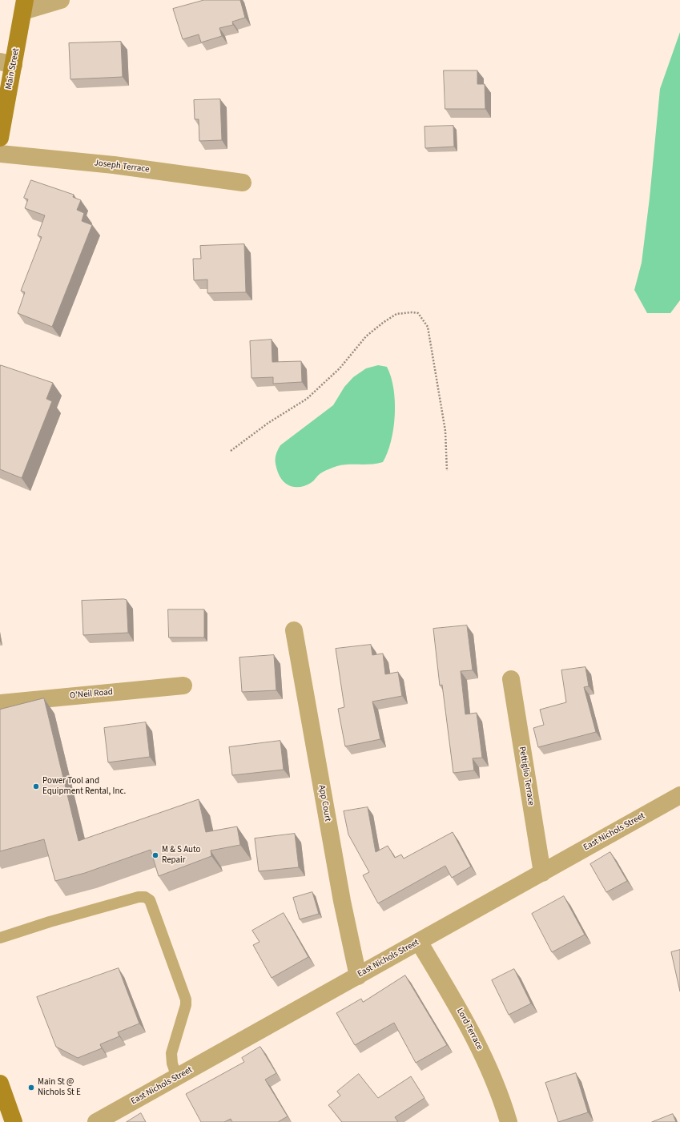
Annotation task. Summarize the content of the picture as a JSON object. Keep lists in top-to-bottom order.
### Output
{
  "streets": {
    "main road": ["Main Street"],
    "street": [
      "Joseph Terrace",
      "O'Neil Road",
      "Pettiglio Terrace",
      "App Court",
      "East Nichols Street",
      "Lord Terrace"
    ]
  },
  "crossings": [
    ["Pettiglio Terrace", "East Nichols Street"],
    ["App Court", "East Nichols Street"],
    ["East Nichols Street", "Lord Terrace"]
  ],
  "places": ["Power Tool and Equipment Rental, Inc.", "M & S Auto Repair", "Main St @ Nichols St E"]
}
